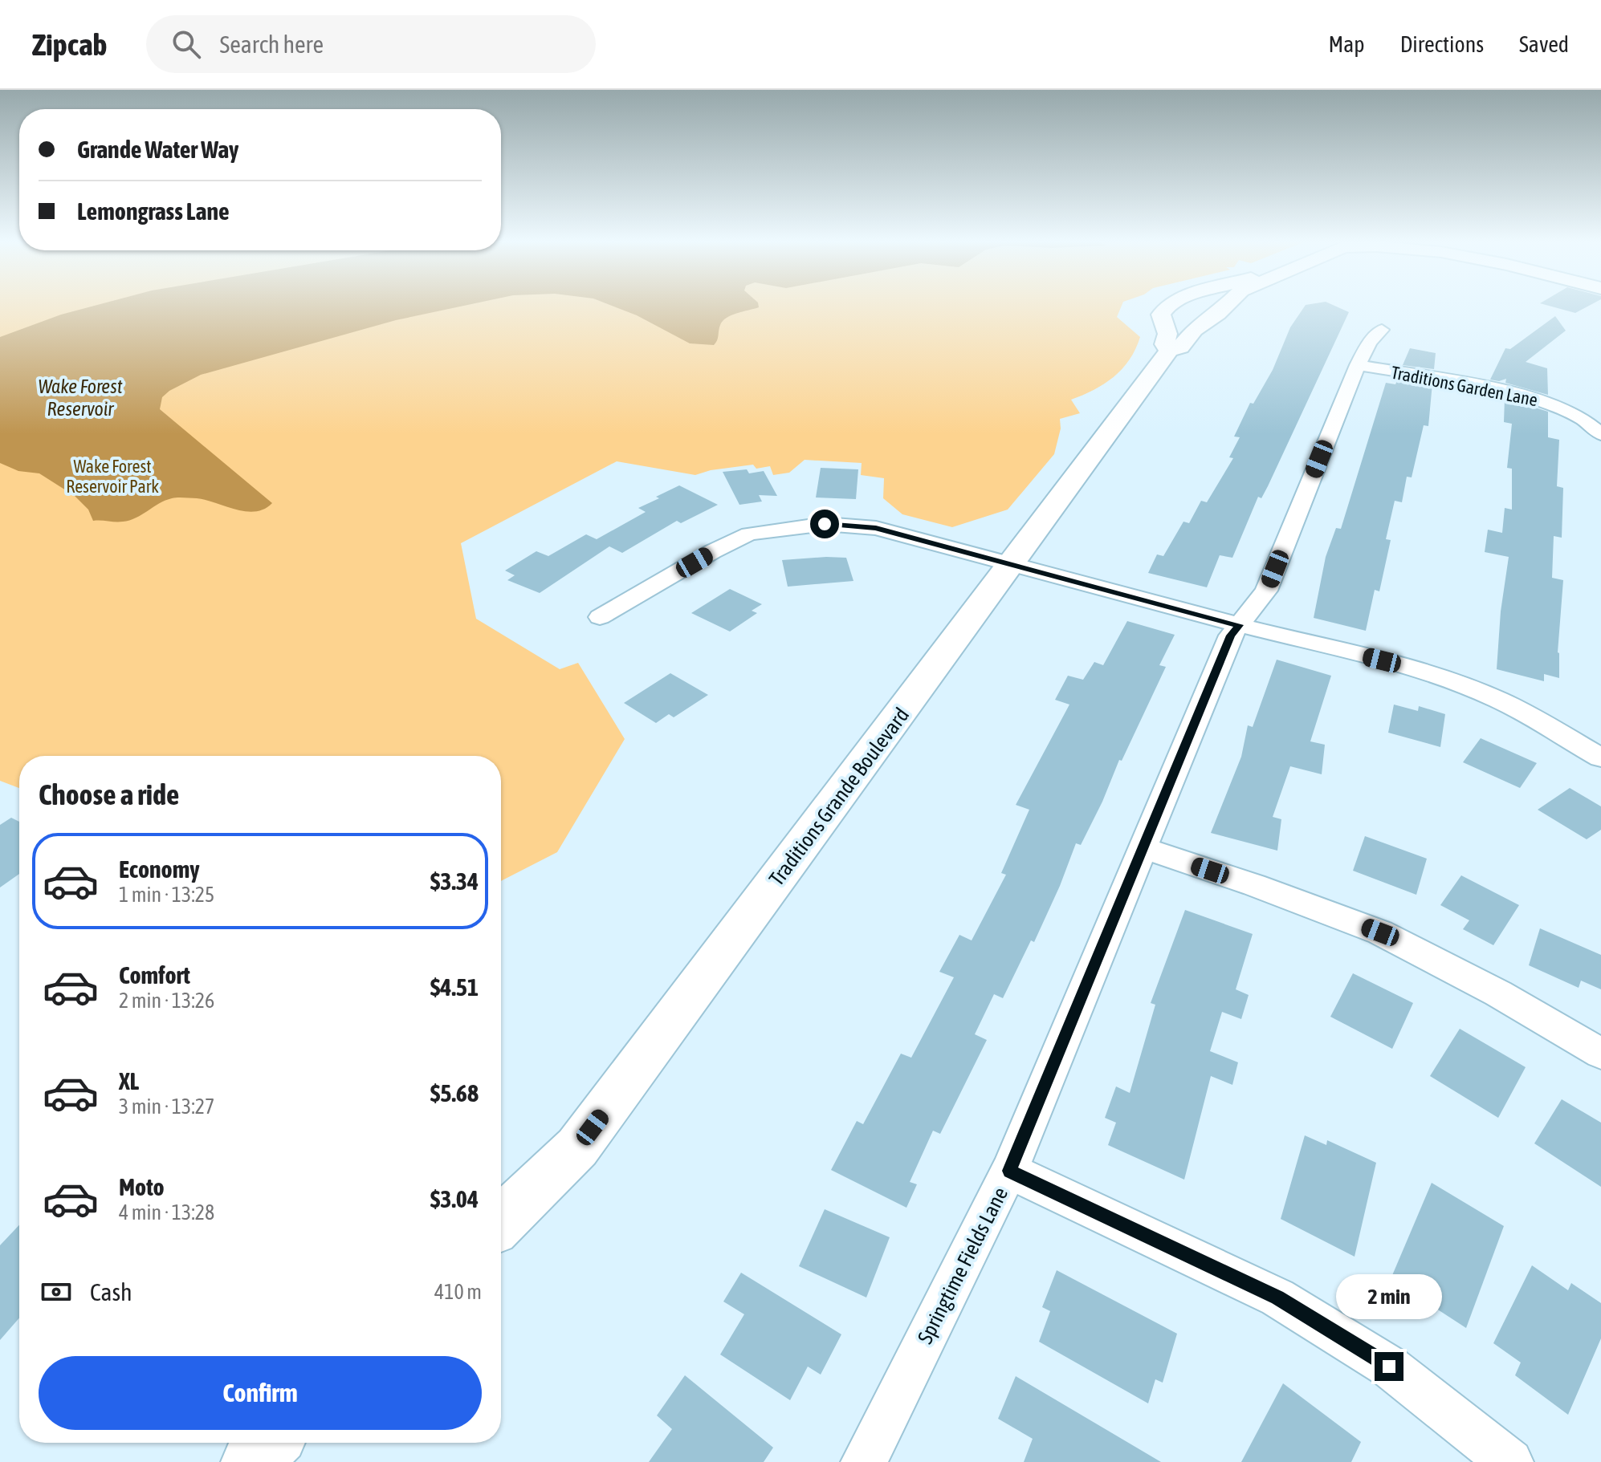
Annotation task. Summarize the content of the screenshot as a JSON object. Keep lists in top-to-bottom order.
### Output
{
  "streets": {
    "main road": ["Traditions Grande Boulevard"],
    "street": ["Traditions Garden Lane", "Springtime Fields Lane"]
  },
  "crossings": [
    ["Traditions Garden Lane", "Springtime Fields Lane"]
  ],
  "water": ["Wake Forest Reservoir"],
  "parks": ["Wake Forest Reservoir Park"],
  "page": {
    "header": "Zipcab",
    "search": "Search here",
    "nav": ["Map", "Directions", "Saved"],
    "banner": ["Grande Water Way", "Lemongrass Lane"],
    "heading": "Choose a ride",
    "list": [
      {
        "name": "Economy",
        "note": "1 min · 13:25",
        "value": "$3.34"
      },
      {
        "name": "Comfort",
        "note": "2 min · 13:26",
        "value": "$4.51"
      },
      {
        "name": "XL",
        "note": "3 min · 13:27",
        "value": "$5.68"
      },
      {
        "name": "Moto",
        "note": "4 min · 13:28",
        "value": "$3.04"
      }
    ],
    "pay": ["Cash", "410 m"],
    "bubble": "2 min",
    "buttons": "Confirm"
  }
}
